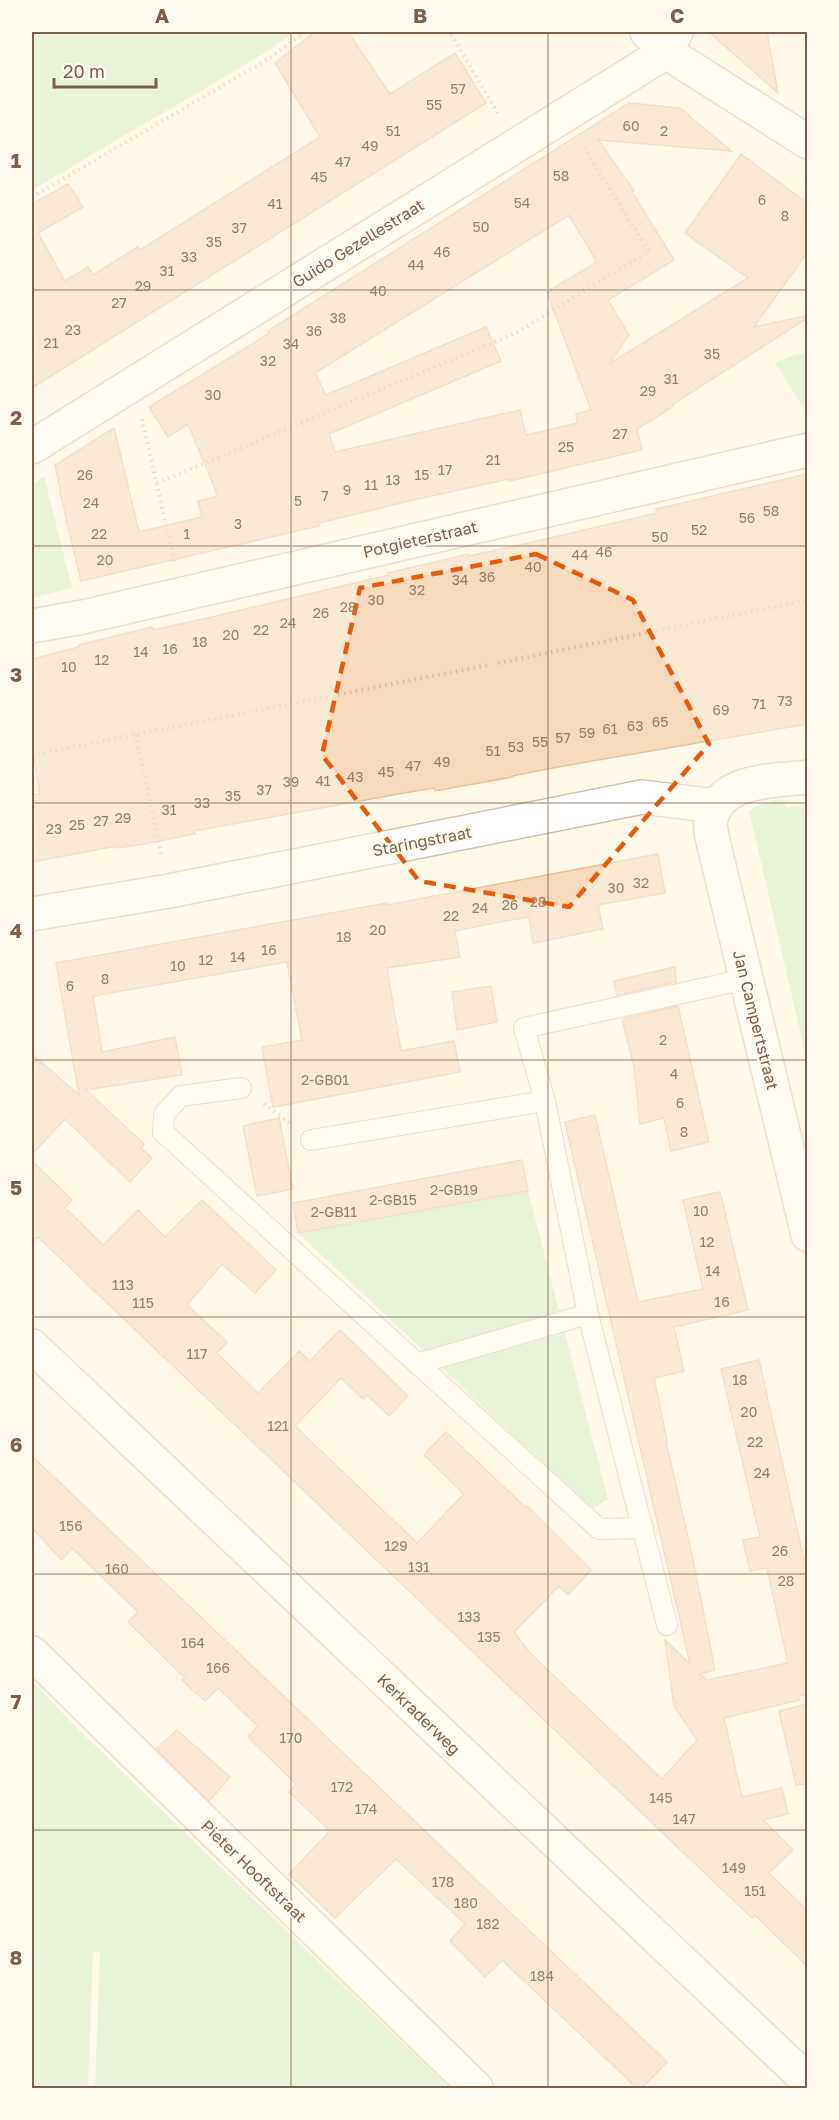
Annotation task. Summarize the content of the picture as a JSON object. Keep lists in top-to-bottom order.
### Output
{
  "streets": {
    "street": [
      "Guido Gezellestraat",
      "Potgieterstraat",
      "Staringstraat",
      "Jan Campertstraat",
      "Kerkraderweg",
      "Pieter Hooftstraat"
    ]
  },
  "crossings": [
    ["Staringstraat", "Jan Campertstraat"]
  ],
  "house_numbers": [
    "57",
    "55",
    "60",
    "51",
    "2",
    "49",
    "47",
    "58",
    "45",
    "6",
    "54",
    "41",
    "8",
    "50",
    "37",
    "35",
    "46",
    "33",
    "44",
    "31",
    "29",
    "40",
    "27",
    "38",
    "23",
    "36",
    "21",
    "34",
    "35",
    "32",
    "31",
    "29",
    "30",
    "27",
    "25",
    "21",
    "17",
    "26",
    "15",
    "13",
    "11",
    "9",
    "7",
    "5",
    "24",
    "58",
    "56",
    "3",
    "52",
    "22",
    "1",
    "50",
    "46",
    "44",
    "20",
    "40",
    "36",
    "34",
    "32",
    "30",
    "28",
    "26",
    "24",
    "22",
    "20",
    "18",
    "16",
    "14",
    "12",
    "10",
    "73",
    "71",
    "69",
    "65",
    "63",
    "61",
    "59",
    "57",
    "55",
    "53",
    "51",
    "49",
    "47",
    "45",
    "43",
    "41",
    "39",
    "37",
    "35",
    "33",
    "31",
    "29",
    "27",
    "25",
    "23",
    "32",
    "30",
    "28",
    "26",
    "24",
    "22",
    "20",
    "18",
    "16",
    "14",
    "12",
    "10",
    "8",
    "6",
    "2",
    "4",
    "2-GB01",
    "6",
    "8",
    "2-GB19",
    "2-GB15",
    "10",
    "2-GB11",
    "12",
    "14",
    "113",
    "16",
    "115",
    "117",
    "18",
    "20",
    "121",
    "22",
    "24",
    "156",
    "129",
    "26",
    "131",
    "160",
    "28",
    "133",
    "135",
    "164",
    "166",
    "170",
    "172",
    "145",
    "174",
    "147",
    "149",
    "178",
    "151",
    "180",
    "182",
    "184"
  ],
  "scale_bar": "20 m",
  "grid": {
    "columns": ["A", "B", "C"],
    "rows": [
      "1",
      "2",
      "3",
      "4",
      "5",
      "6",
      "7",
      "8"
    ]
  }
}
